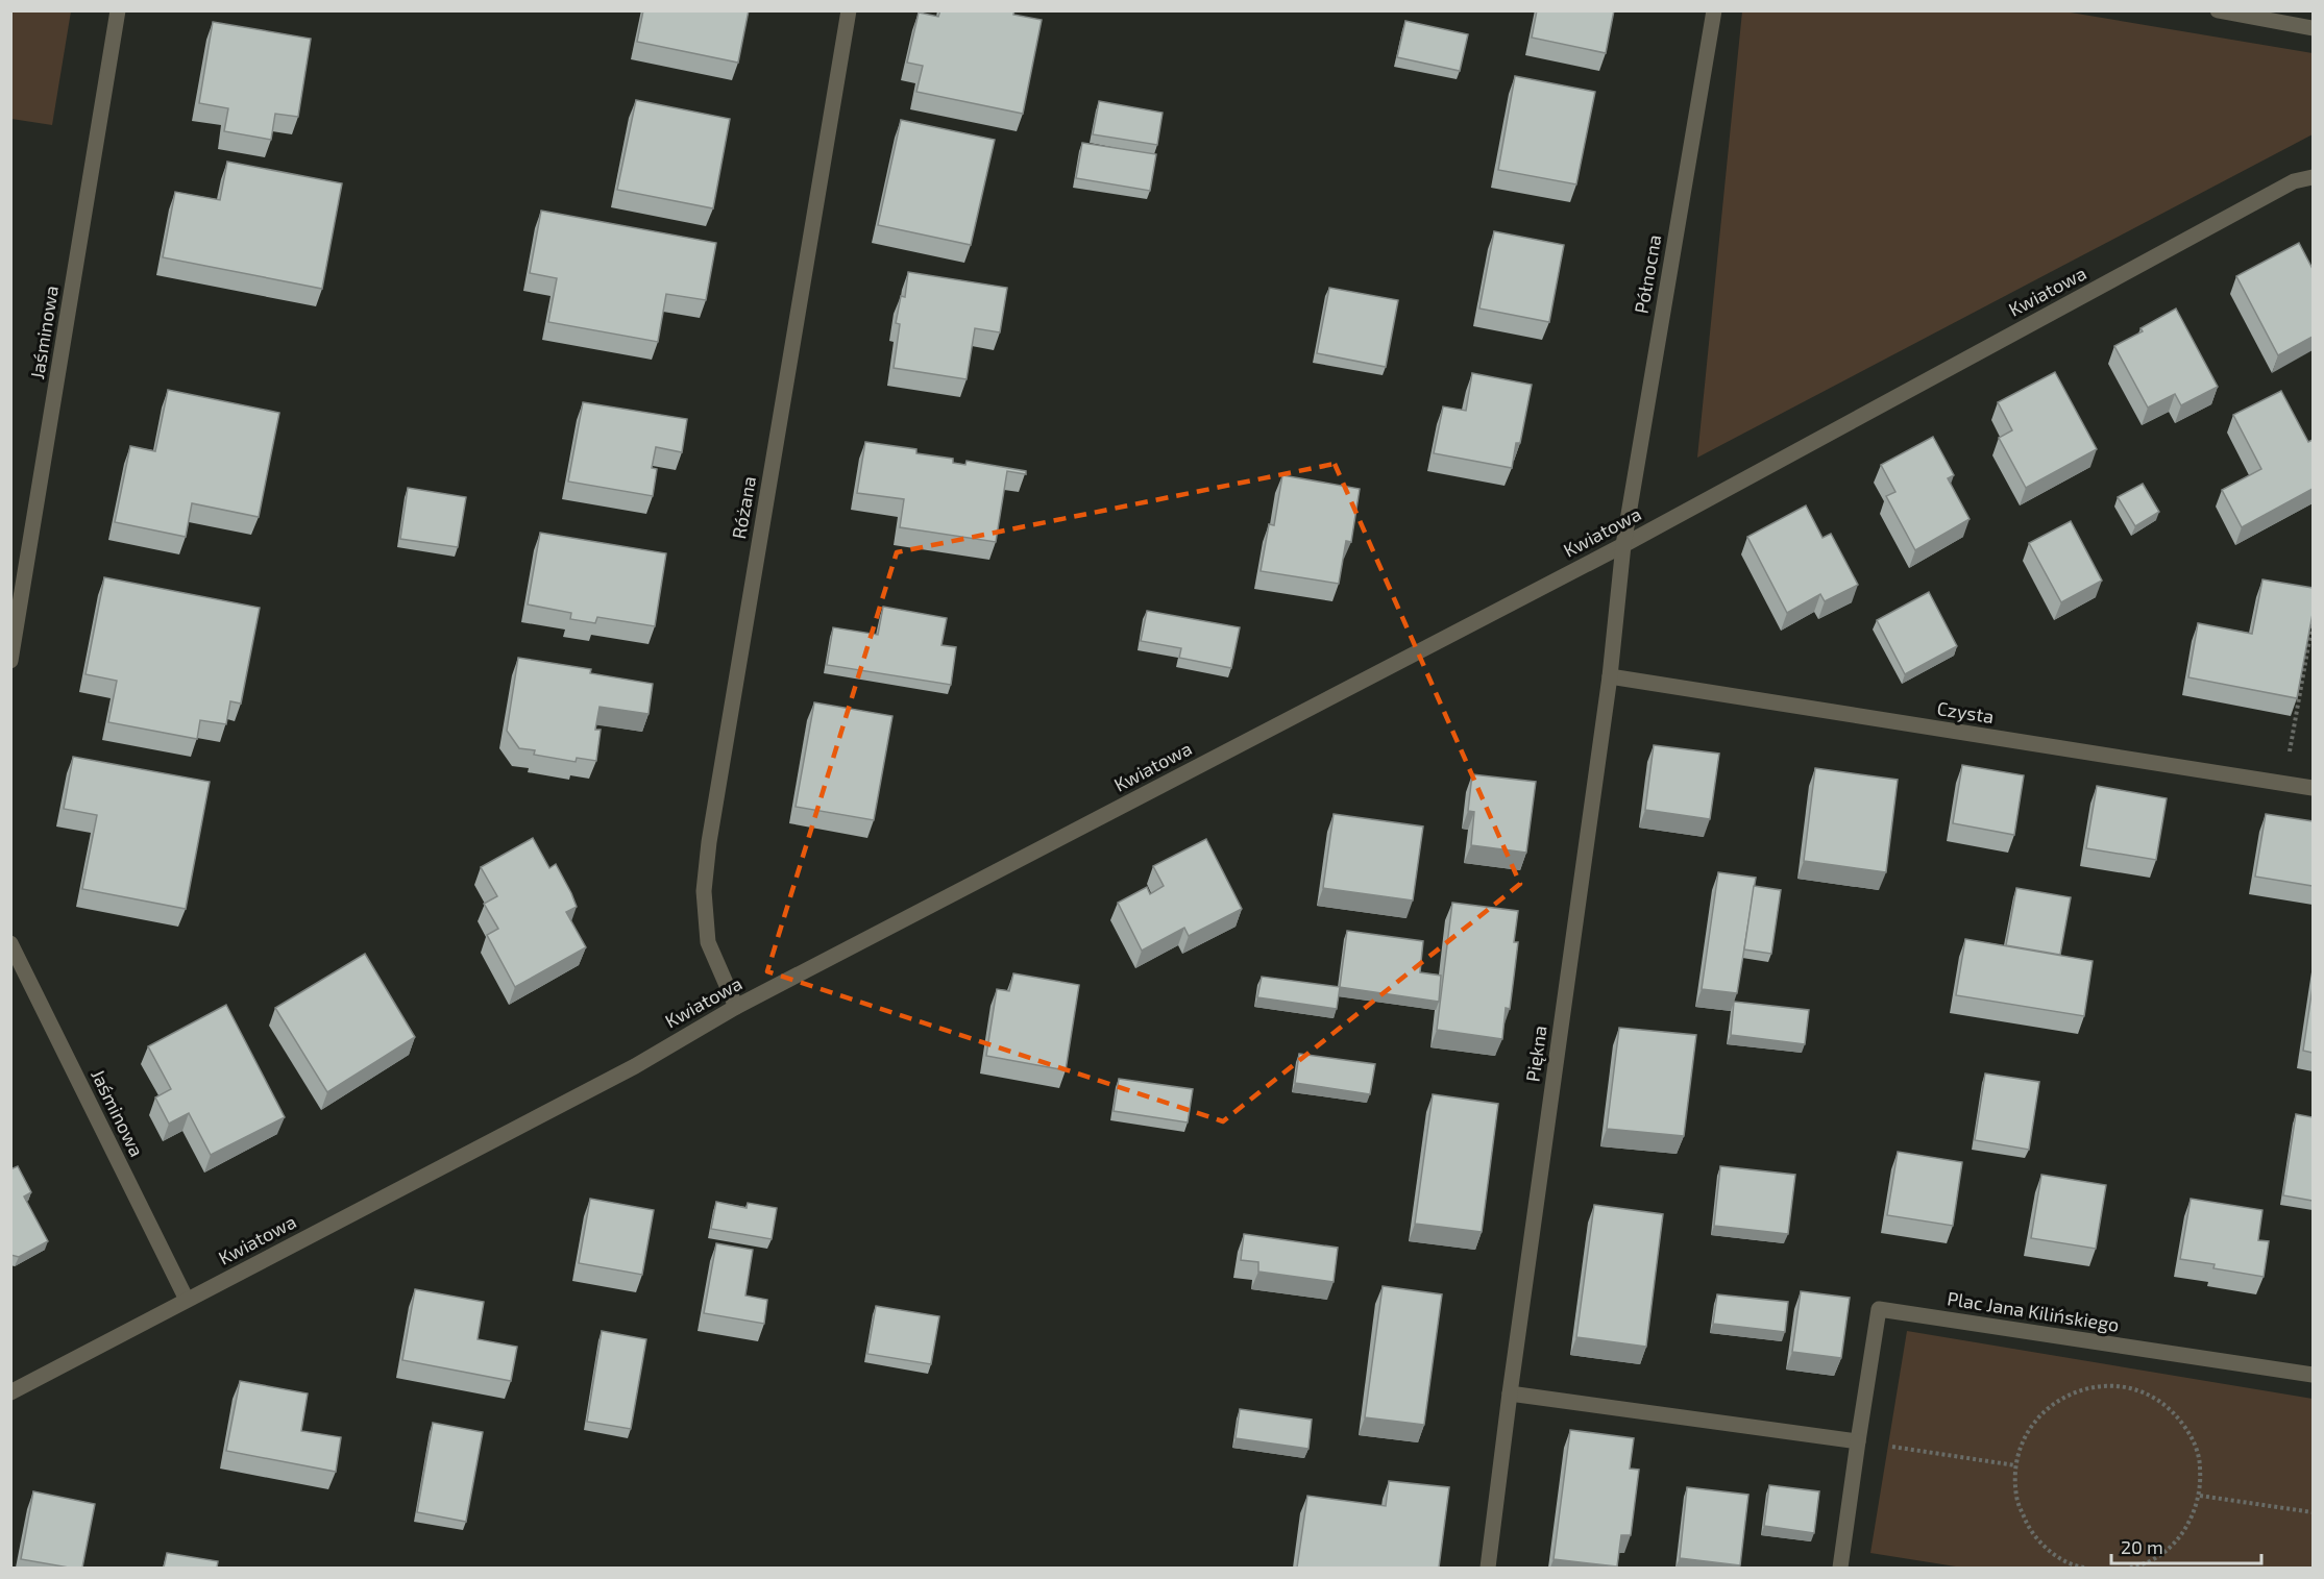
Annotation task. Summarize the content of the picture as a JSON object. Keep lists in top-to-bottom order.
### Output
{
  "streets": {
    "street": [
      "Północna",
      "Kwiatowa",
      "Jaśminowa",
      "Różana",
      "Czysta",
      "Piękna",
      "Plac Jana Kilińskiego"
    ]
  },
  "crossings": [
    ["Północna", "Kwiatowa"],
    ["Północna", "Piękna"],
    ["Kwiatowa", "Jaśminowa"],
    ["Kwiatowa", "Różana"],
    ["Kwiatowa", "Piękna"],
    ["Czysta", "Piękna"]
  ],
  "scale_bar": "20 m"
}
